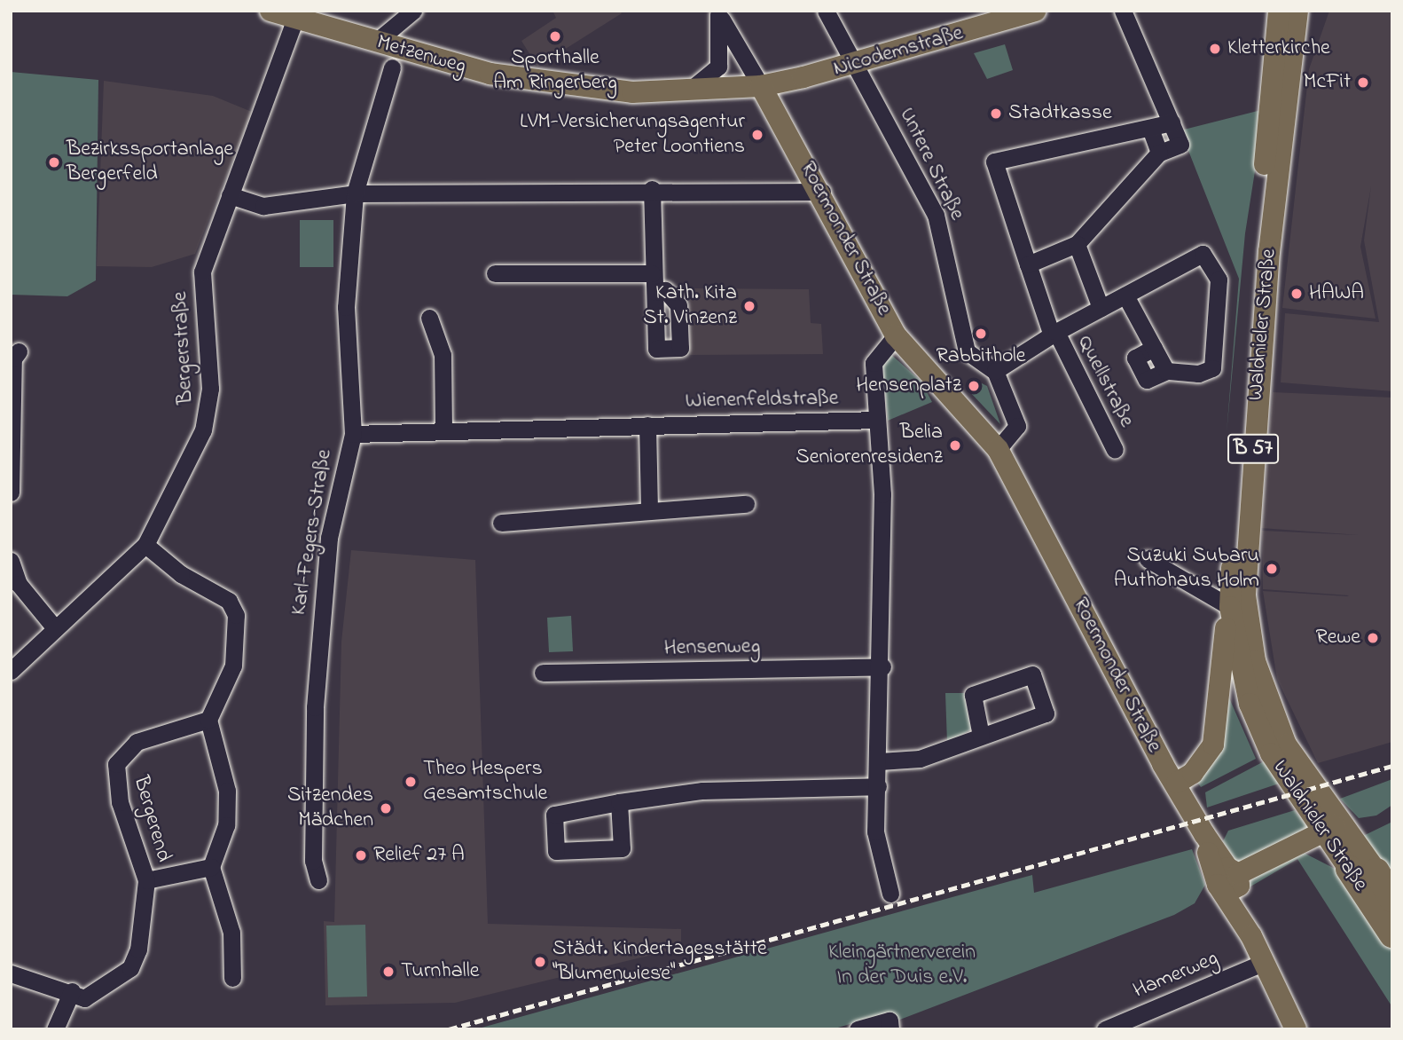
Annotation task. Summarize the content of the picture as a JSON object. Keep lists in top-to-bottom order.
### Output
{
  "streets": {
    "highway": ["Waldnieler Straße", "B 57"],
    "main road": ["Nicodemstraße", "Metzenweg", "Roermonder Straße"],
    "street": [
      "Untere Straße",
      "Bergerstraße",
      "Quellstraße",
      "Wienenfeldstraße",
      "Karl-Fegers-Straße",
      "Hensenweg",
      "Bergerend",
      "Hamerweg"
    ]
  },
  "crossings": [
    ["Nicodemstraße", "Metzenweg"],
    ["Nicodemstraße", "Untere Straße"],
    ["Nicodemstraße", "Roermonder Straße"],
    ["Metzenweg", "Roermonder Straße"],
    ["Metzenweg", "Bergerstraße"],
    ["Untere Straße", "Quellstraße"],
    ["Roermonder Straße", "Hamerweg"],
    ["Wienenfeldstraße", "Karl-Fegers-Straße"]
  ],
  "parks": ["Kleingärtnerverein In der Duis e.V."],
  "places": [
    "Sporthalle Am Ringerberg",
    "Kletterkirche",
    "McFit",
    "Stadtkasse",
    "LVM-Versicherungsagentur Peter Loontiens",
    "Bezirkssportanlage Bergerfeld",
    "HAWA",
    "Kath. Kita St. Vinzenz",
    "Rabbithole",
    "Hensenplatz",
    "Belia Seniorenresidenz",
    "Suzuki Subaru Authohaus Holm",
    "Rewe",
    "Theo Hespers Gesamtschule",
    "Sitzendes Mädchen",
    "Relief 27 A",
    "Städt. Kindertagesstätte \"Blumenwiese\"",
    "Turnhalle"
  ]
}
